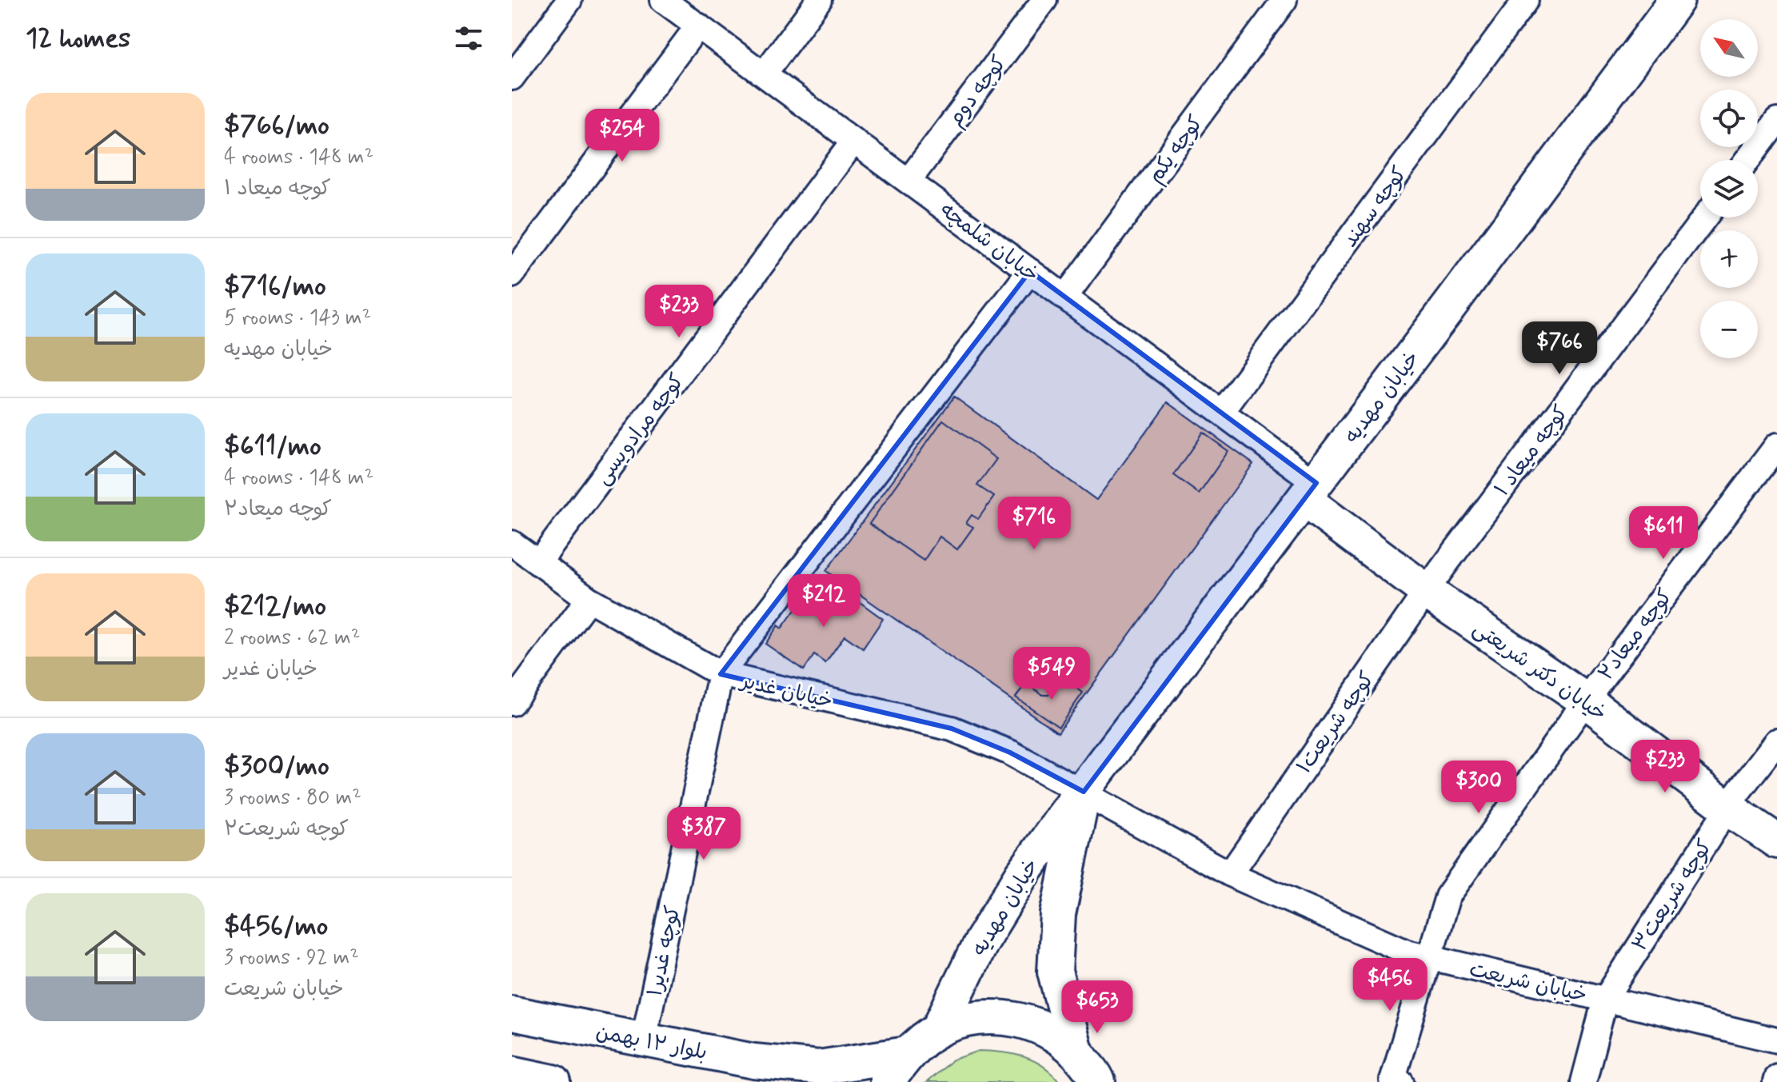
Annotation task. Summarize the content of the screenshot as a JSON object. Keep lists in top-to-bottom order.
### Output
{
  "streets": {
    "street": [
      "کوچه دوم",
      "کوچه یکم",
      "کوچه سهند",
      "خیابان شلمچه",
      "خیابان مهدیه",
      "کوچه مرادویسی",
      "کوچه میعاد ۱",
      "کوچه میعاد۲",
      "خیابان دکتر شریعتی",
      "خیابان غدیر",
      "کوچه شریعت۱",
      "کوچه شریعت۳",
      "کوچه غدیر۱",
      "خیابان شریعت",
      "بلوار ۱۲ بهمن"
    ]
  },
  "crossings": [
    ["کوچه دوم", "خیابان شلمچه"],
    ["کوچه یکم", "خیابان شلمچه"],
    ["کوچه سهند", "خیابان شلمچه"],
    ["خیابان شلمچه", "خیابان مهدیه"],
    ["خیابان شلمچه", "کوچه مرادویسی"],
    ["خیابان شلمچه", "خیابان دکتر شریعتی"],
    ["خیابان مهدیه", "خیابان دکتر شریعتی"],
    ["خیابان مهدیه", "خیابان غدیر"],
    ["خیابان مهدیه", "خیابان شریعت"],
    ["کوچه مرادویسی", "خیابان غدیر"],
    ["کوچه میعاد ۱", "خیابان دکتر شریعتی"],
    ["کوچه میعاد ۱", "کوچه شریعت۱"],
    ["کوچه میعاد۲", "خیابان دکتر شریعتی"],
    ["کوچه میعاد۲", "خیابان شریعت"],
    ["خیابان دکتر شریعتی", "کوچه شریعت۱"],
    ["خیابان دکتر شریعتی", "کوچه شریعت۳"],
    ["خیابان غدیر", "کوچه غدیر۱"],
    ["خیابان غدیر", "خیابان شریعت"],
    ["کوچه شریعت۱", "خیابان شریعت"],
    ["کوچه شریعت۳", "خیابان شریعت"],
    ["کوچه غدیر۱", "بلوار ۱۲ بهمن"]
  ],
  "north": "top left",
  "page": {
    "heading": "12 homes",
    "map_buttons": ["+", "−"],
    "list": [
      {
        "name": "$766/mo",
        "note": "4 rooms · 148 m² · کوچه میعاد ۱"
      },
      {
        "name": "$716/mo",
        "note": "5 rooms · 143 m² · خیابان مهدیه"
      },
      {
        "name": "$611/mo",
        "note": "4 rooms · 148 m² · کوچه میعاد۲"
      },
      {
        "name": "$212/mo",
        "note": "2 rooms · 62 m² · خیابان غدیر"
      },
      {
        "name": "$300/mo",
        "note": "3 rooms · 80 m² · کوچه شریعت۲"
      },
      {
        "name": "$456/mo",
        "note": "3 rooms · 92 m² · خیابان شریعت"
      }
    ],
    "price": [
      "$254",
      "$233",
      "$766",
      "$716",
      "$611",
      "$212",
      "$549",
      "$233",
      "$300",
      "$387",
      "$456",
      "$653"
    ]
  }
}
